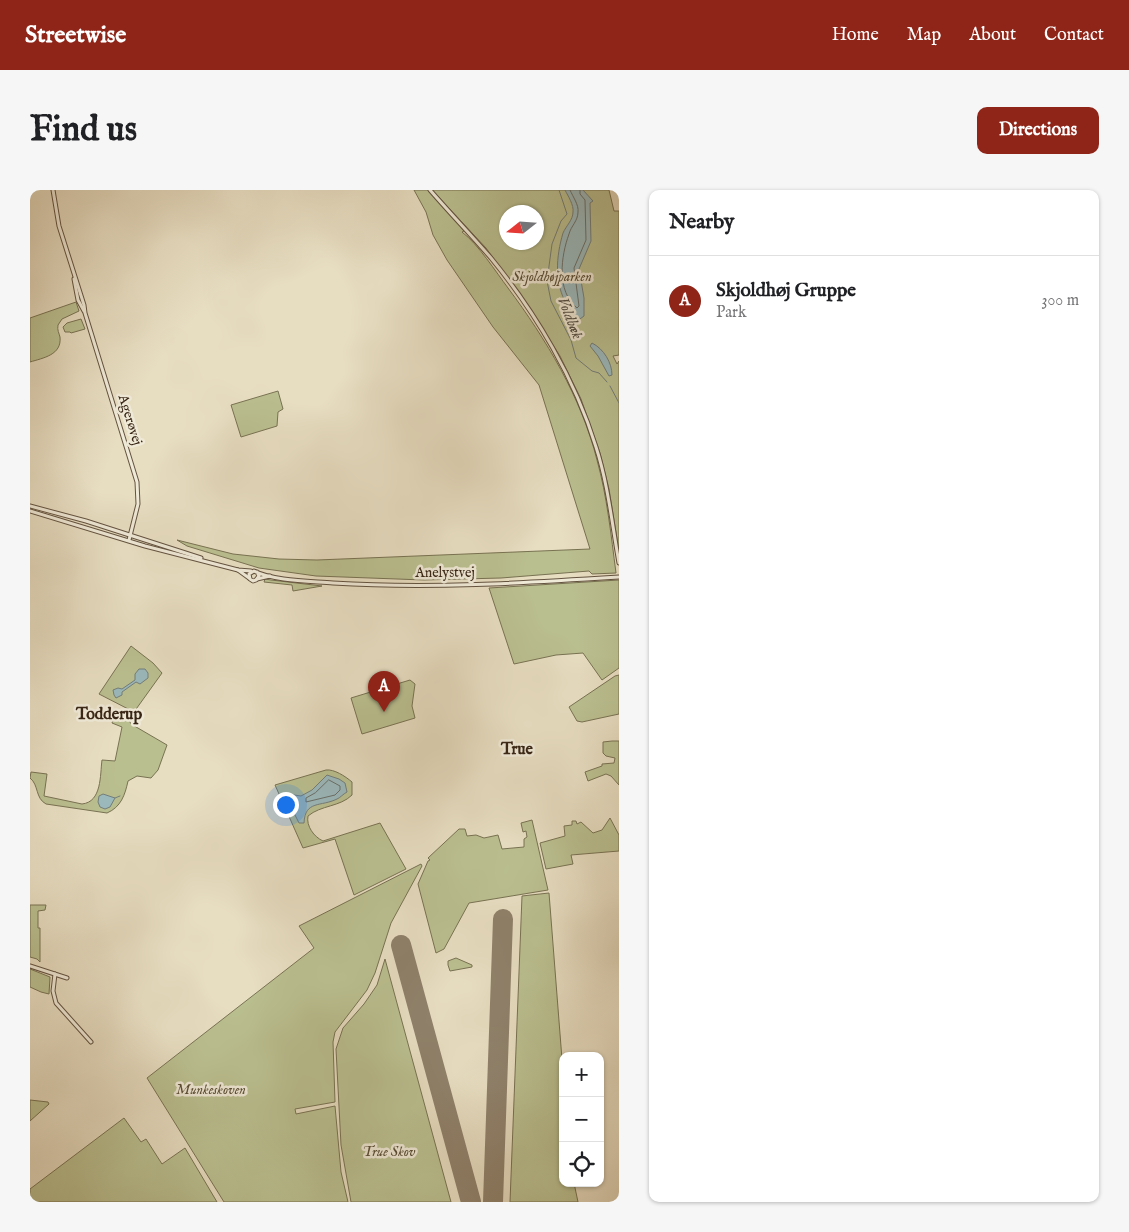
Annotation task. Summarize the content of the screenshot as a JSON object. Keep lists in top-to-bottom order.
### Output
{
  "streets": {
    "street": ["Agerøvej", "Anelystvej"]
  },
  "districts": ["Todderup", "True"],
  "water": ["Voldbæk"],
  "parks": ["Skjoldhøjparken", "Munkeskoven", "True Skov"],
  "north": "left",
  "page": {
    "header": "Streetwise",
    "nav": [
      "Home",
      "Map",
      "About",
      "Contact"
    ],
    "buttons": "Directions",
    "title": "Find us",
    "heading": "Nearby",
    "list": [
      {
        "mark": "A",
        "name": "Skjoldhøj Gruppe",
        "note": "Park",
        "value": "300 m"
      }
    ],
    "pins": "A",
    "map_buttons": ["+", "−"]
  }
}
